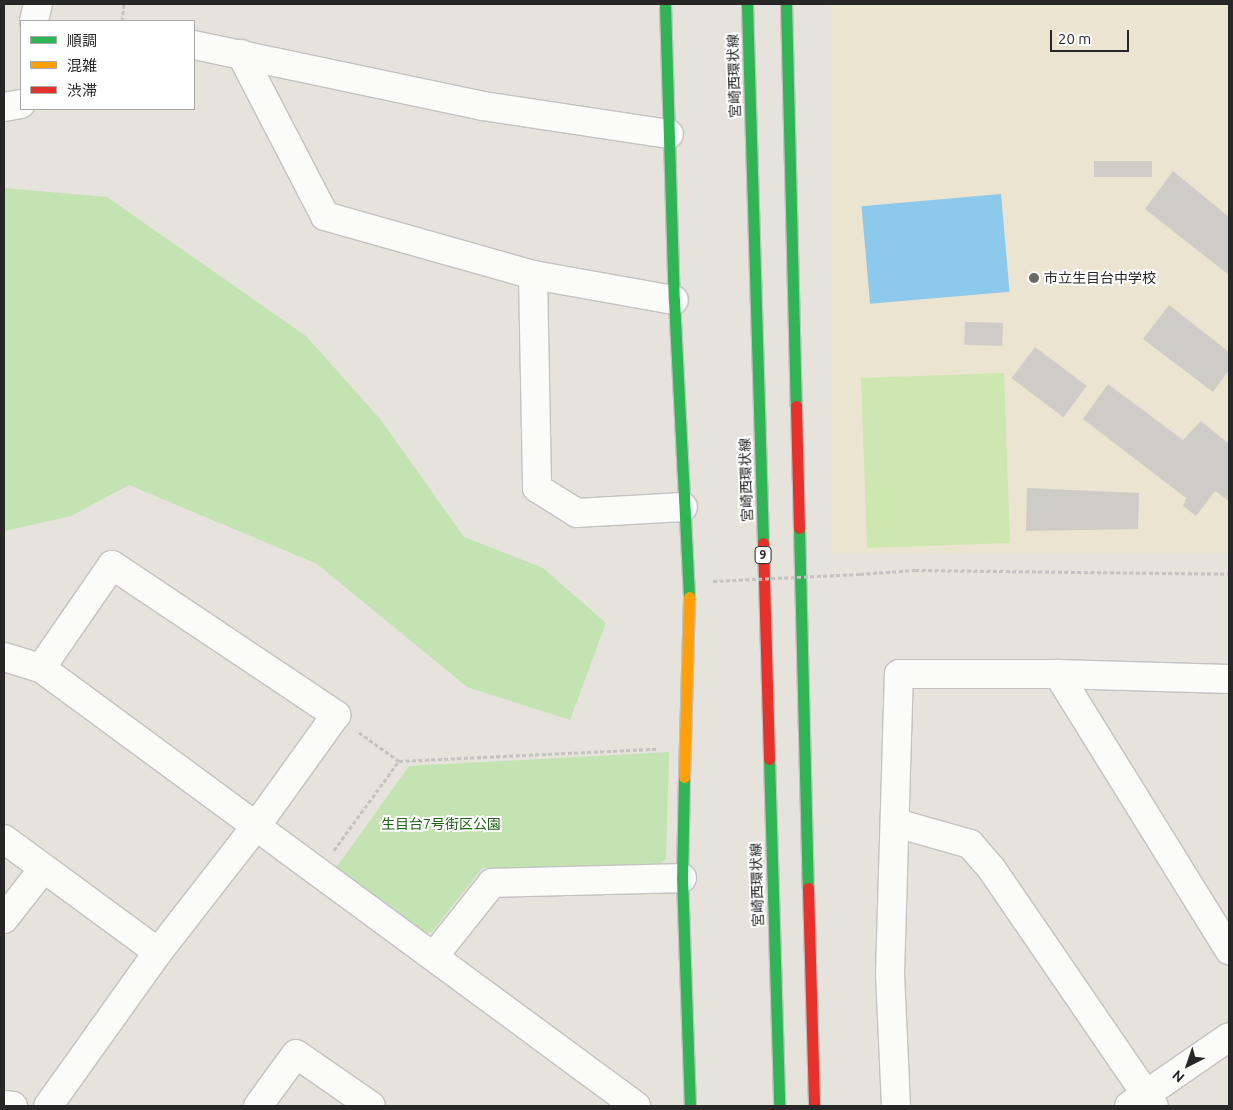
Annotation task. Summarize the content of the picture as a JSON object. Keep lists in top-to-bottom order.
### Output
{
  "streets": {
    "main road": ["宮崎西環状線", "9"]
  },
  "parks": ["生目台7号街区公園"],
  "places": ["市立生目台中学校"],
  "legend": ["順調", "混雑", "渋滞"],
  "scale_bar": "20 m",
  "north": "bottom left"
}
